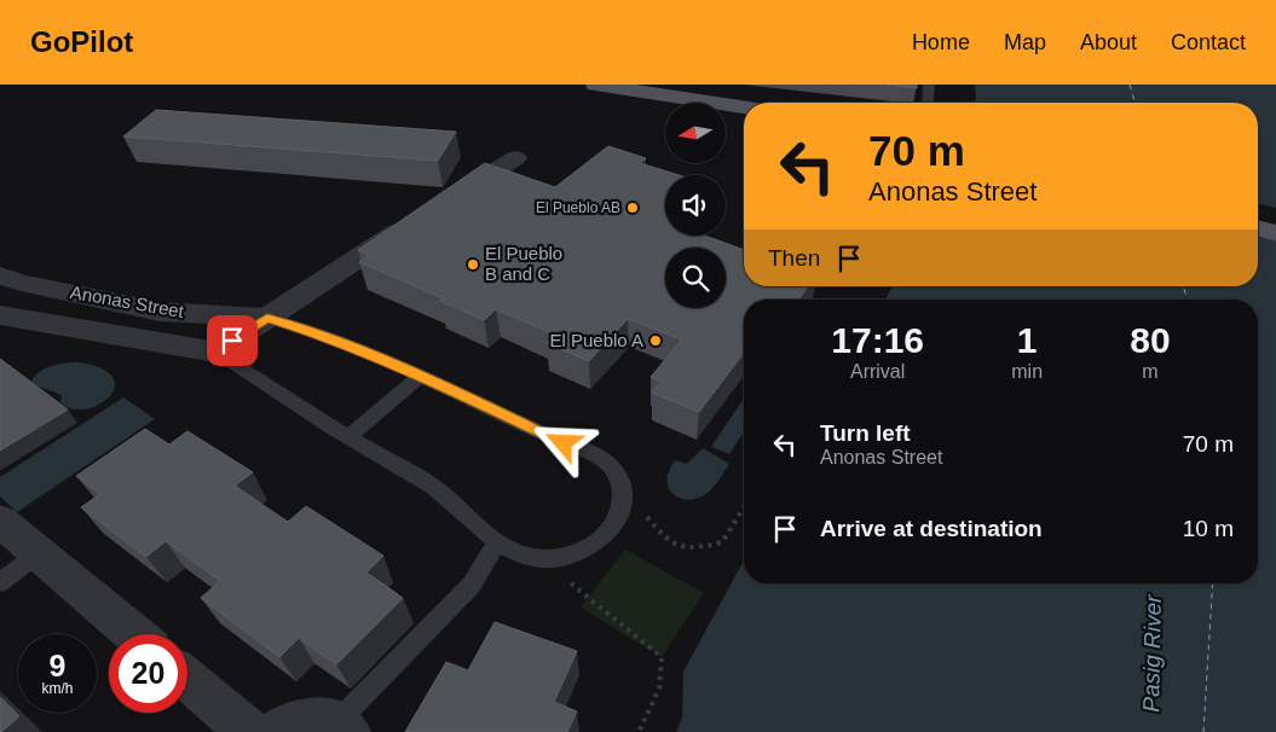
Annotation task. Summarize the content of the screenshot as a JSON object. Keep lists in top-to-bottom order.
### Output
{
  "streets": {
    "street": ["Anonas Street"]
  },
  "water": ["Pasig River"],
  "places": ["El Pueblo AB", "El Pueblo B and C", "El Pueblo A"],
  "north": "left",
  "page": {
    "header": "GoPilot",
    "nav": [
      "Home",
      "Map",
      "About",
      "Contact"
    ],
    "turn": ["70 m", "Anonas Street"],
    "then": "Then",
    "eta": [
      "17:16",
      "Arrival",
      "1",
      "min",
      "80",
      "m"
    ],
    "list": [
      {
        "name": "Turn left",
        "note": "Anonas Street",
        "value": "70 m"
      },
      {
        "name": "Arrive at destination",
        "value": "10 m"
      }
    ],
    "speed": "9 km/h",
    "limit": "20"
  }
}
